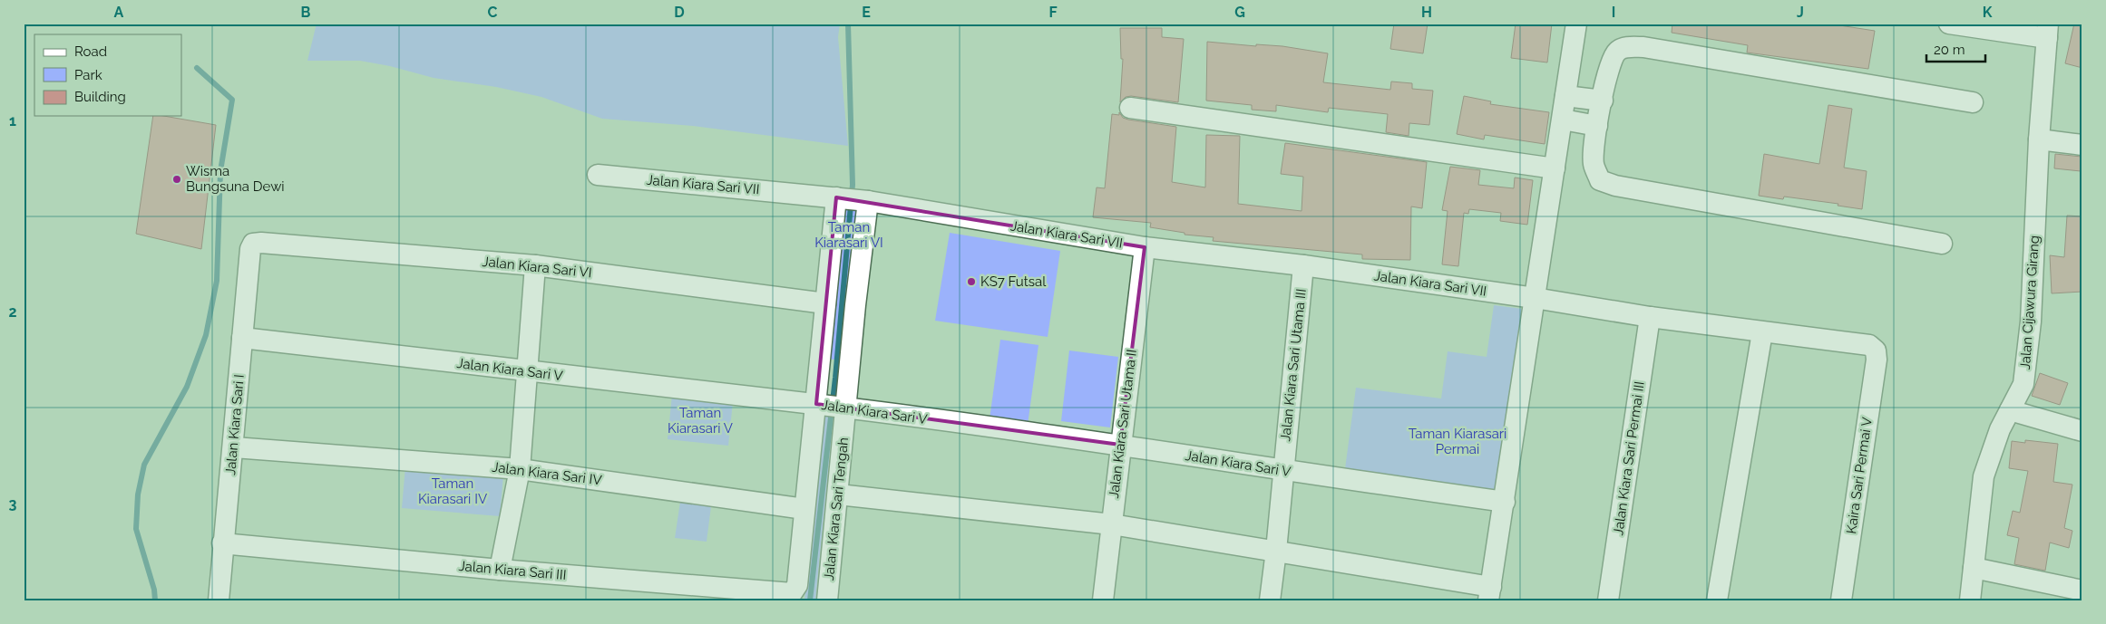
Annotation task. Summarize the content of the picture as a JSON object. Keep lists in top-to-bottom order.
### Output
{
  "streets": {
    "street": [
      "Jalan Kiara Sari VII",
      "Jalan Kiara Sari VI",
      "Jalan Cijawura Girang",
      "Jalan Kiara Sari Utama III",
      "Jalan Kiara Sari V",
      "Jalan Kiara Sari Utama II",
      "Jalan Kiara Sari I",
      "Jalan Kiara Sari Permai III",
      "Jalan Kiara Sari IV",
      "Kaira Sari Permai V",
      "Jalan Kiara Sari Tengah",
      "Jalan Kiara Sari III"
    ]
  },
  "crossings": [
    ["Jalan Kiara Sari VII", "Jalan Kiara Sari Utama III"],
    ["Jalan Kiara Sari VII", "Jalan Kiara Sari Utama II"],
    ["Jalan Kiara Sari VII", "Jalan Kiara Sari Permai III"],
    ["Jalan Kiara Sari VII", "Kaira Sari Permai V"],
    ["Jalan Kiara Sari VII", "Jalan Kiara Sari Tengah"],
    ["Jalan Kiara Sari VI", "Jalan Kiara Sari I"],
    ["Jalan Kiara Sari VI", "Jalan Kiara Sari Tengah"],
    ["Jalan Kiara Sari Utama III", "Jalan Kiara Sari V"],
    ["Jalan Kiara Sari V", "Jalan Kiara Sari Utama II"],
    ["Jalan Kiara Sari V", "Jalan Kiara Sari I"],
    ["Jalan Kiara Sari V", "Jalan Kiara Sari Tengah"],
    ["Jalan Kiara Sari I", "Jalan Kiara Sari IV"],
    ["Jalan Kiara Sari I", "Jalan Kiara Sari III"],
    ["Jalan Kiara Sari IV", "Jalan Kiara Sari Tengah"],
    ["Jalan Kiara Sari Tengah", "Jalan Kiara Sari III"]
  ],
  "parks": [
    "Taman Kiarasari VI",
    "Taman Kiarasari V",
    "Taman Kiarasari Permai",
    "Taman Kiarasari IV"
  ],
  "places": ["Wisma Bungsuna Dewi", "KS7 Futsal"],
  "legend": ["Road", "Park", "Building"],
  "scale_bar": "20 m",
  "grid": {
    "columns": [
      "A",
      "B",
      "C",
      "D",
      "E",
      "F",
      "G",
      "H",
      "I",
      "J",
      "K"
    ],
    "rows": ["1", "2", "3"]
  }
}
